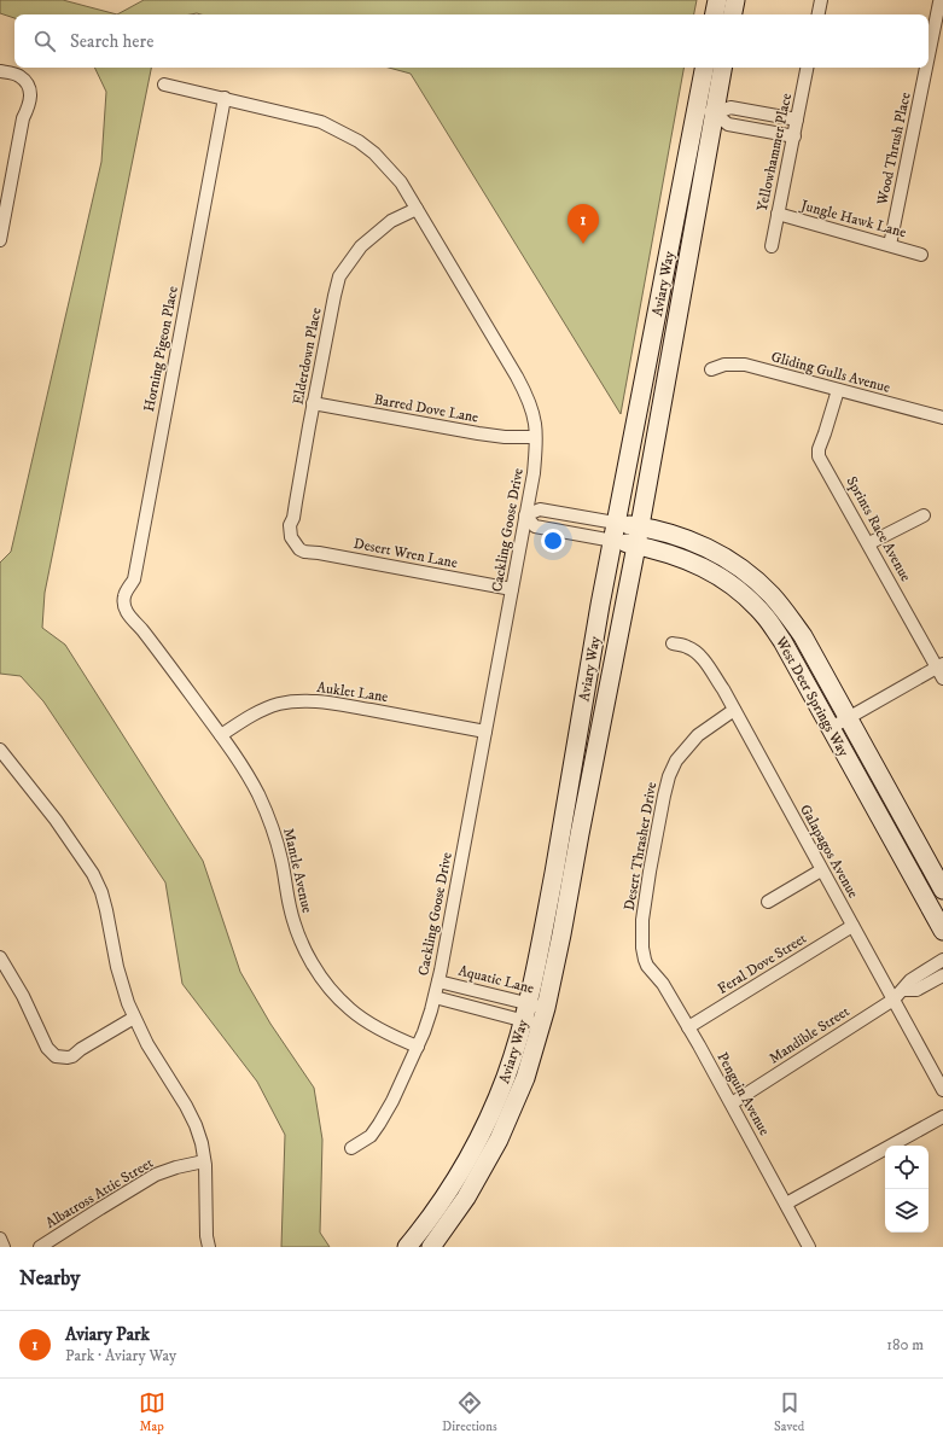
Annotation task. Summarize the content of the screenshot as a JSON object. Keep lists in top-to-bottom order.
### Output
{
  "streets": {
    "main road": ["Aviary Way", "West Deer Springs Way"],
    "street": [
      "Wood Thrush Place",
      "Yellowhammer Place",
      "Jungle Hawk Lane",
      "Horning Pigeon Place",
      "Elderdown Place",
      "Gliding Gulls Avenue",
      "Barred Dove Lane",
      "Sprints Race Avenue",
      "Cackling Goose Drive",
      "Desert Wren Lane",
      "Auklet Lane",
      "Desert Thrasher Drive",
      "Galapagos Avenue",
      "Mantle Avenue",
      "Feral Dove Street",
      "Aquatic Lane",
      "Mandible Street",
      "Penguin Avenue",
      "Albatross Attic Street"
    ]
  },
  "crossings": [
    ["Wood Thrush Place", "Jungle Hawk Lane"],
    ["Yellowhammer Place", "Jungle Hawk Lane"],
    ["Aviary Way", "West Deer Springs Way"],
    ["Aviary Way", "Aquatic Lane"],
    ["Horning Pigeon Place", "Cackling Goose Drive"],
    ["Horning Pigeon Place", "Mantle Avenue"],
    ["Elderdown Place", "Barred Dove Lane"],
    ["Elderdown Place", "Cackling Goose Drive"],
    ["Elderdown Place", "Desert Wren Lane"],
    ["Gliding Gulls Avenue", "Sprints Race Avenue"],
    ["Barred Dove Lane", "Cackling Goose Drive"],
    ["Cackling Goose Drive", "Desert Wren Lane"],
    ["Cackling Goose Drive", "Auklet Lane"],
    ["Cackling Goose Drive", "Mantle Avenue"],
    ["Cackling Goose Drive", "Aquatic Lane"],
    ["Auklet Lane", "Mantle Avenue"],
    ["Desert Thrasher Drive", "Galapagos Avenue"],
    ["Desert Thrasher Drive", "Penguin Avenue"],
    ["Galapagos Avenue", "Feral Dove Street"],
    ["Galapagos Avenue", "Mandible Street"],
    ["Feral Dove Street", "Penguin Avenue"],
    ["Mandible Street", "Penguin Avenue"]
  ],
  "page": {
    "search": "Search here",
    "pins": "1",
    "heading": "Nearby",
    "list": [
      {
        "mark": "1",
        "name": "Aviary Park",
        "note": "Park · Aviary Way",
        "value": "180 m"
      }
    ],
    "nav": ["Map", "Directions", "Saved"]
  }
}
